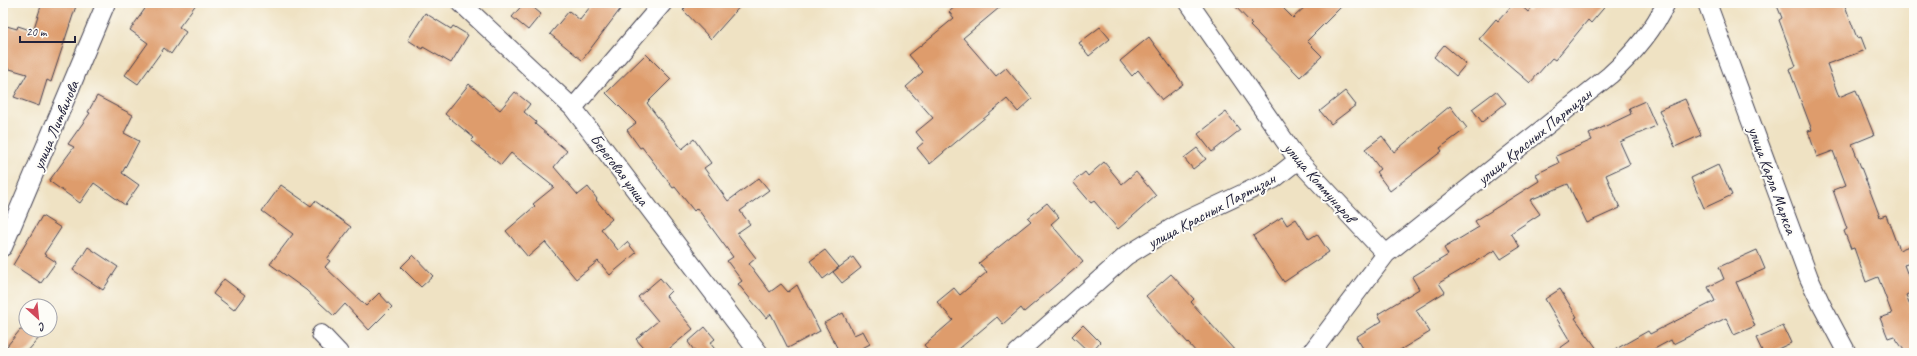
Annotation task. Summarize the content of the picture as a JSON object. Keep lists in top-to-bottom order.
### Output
{
  "streets": {
    "street": [
      "улица Литвинова",
      "улица Красных Партизан",
      "Береговая улица",
      "улица Карла Маркса",
      "улица Коммунаров"
    ]
  },
  "crossings": [
    ["улица Красных Партизан", "улица Коммунаров"]
  ],
  "scale_bar": "20 m",
  "north": "bottom right"
}
